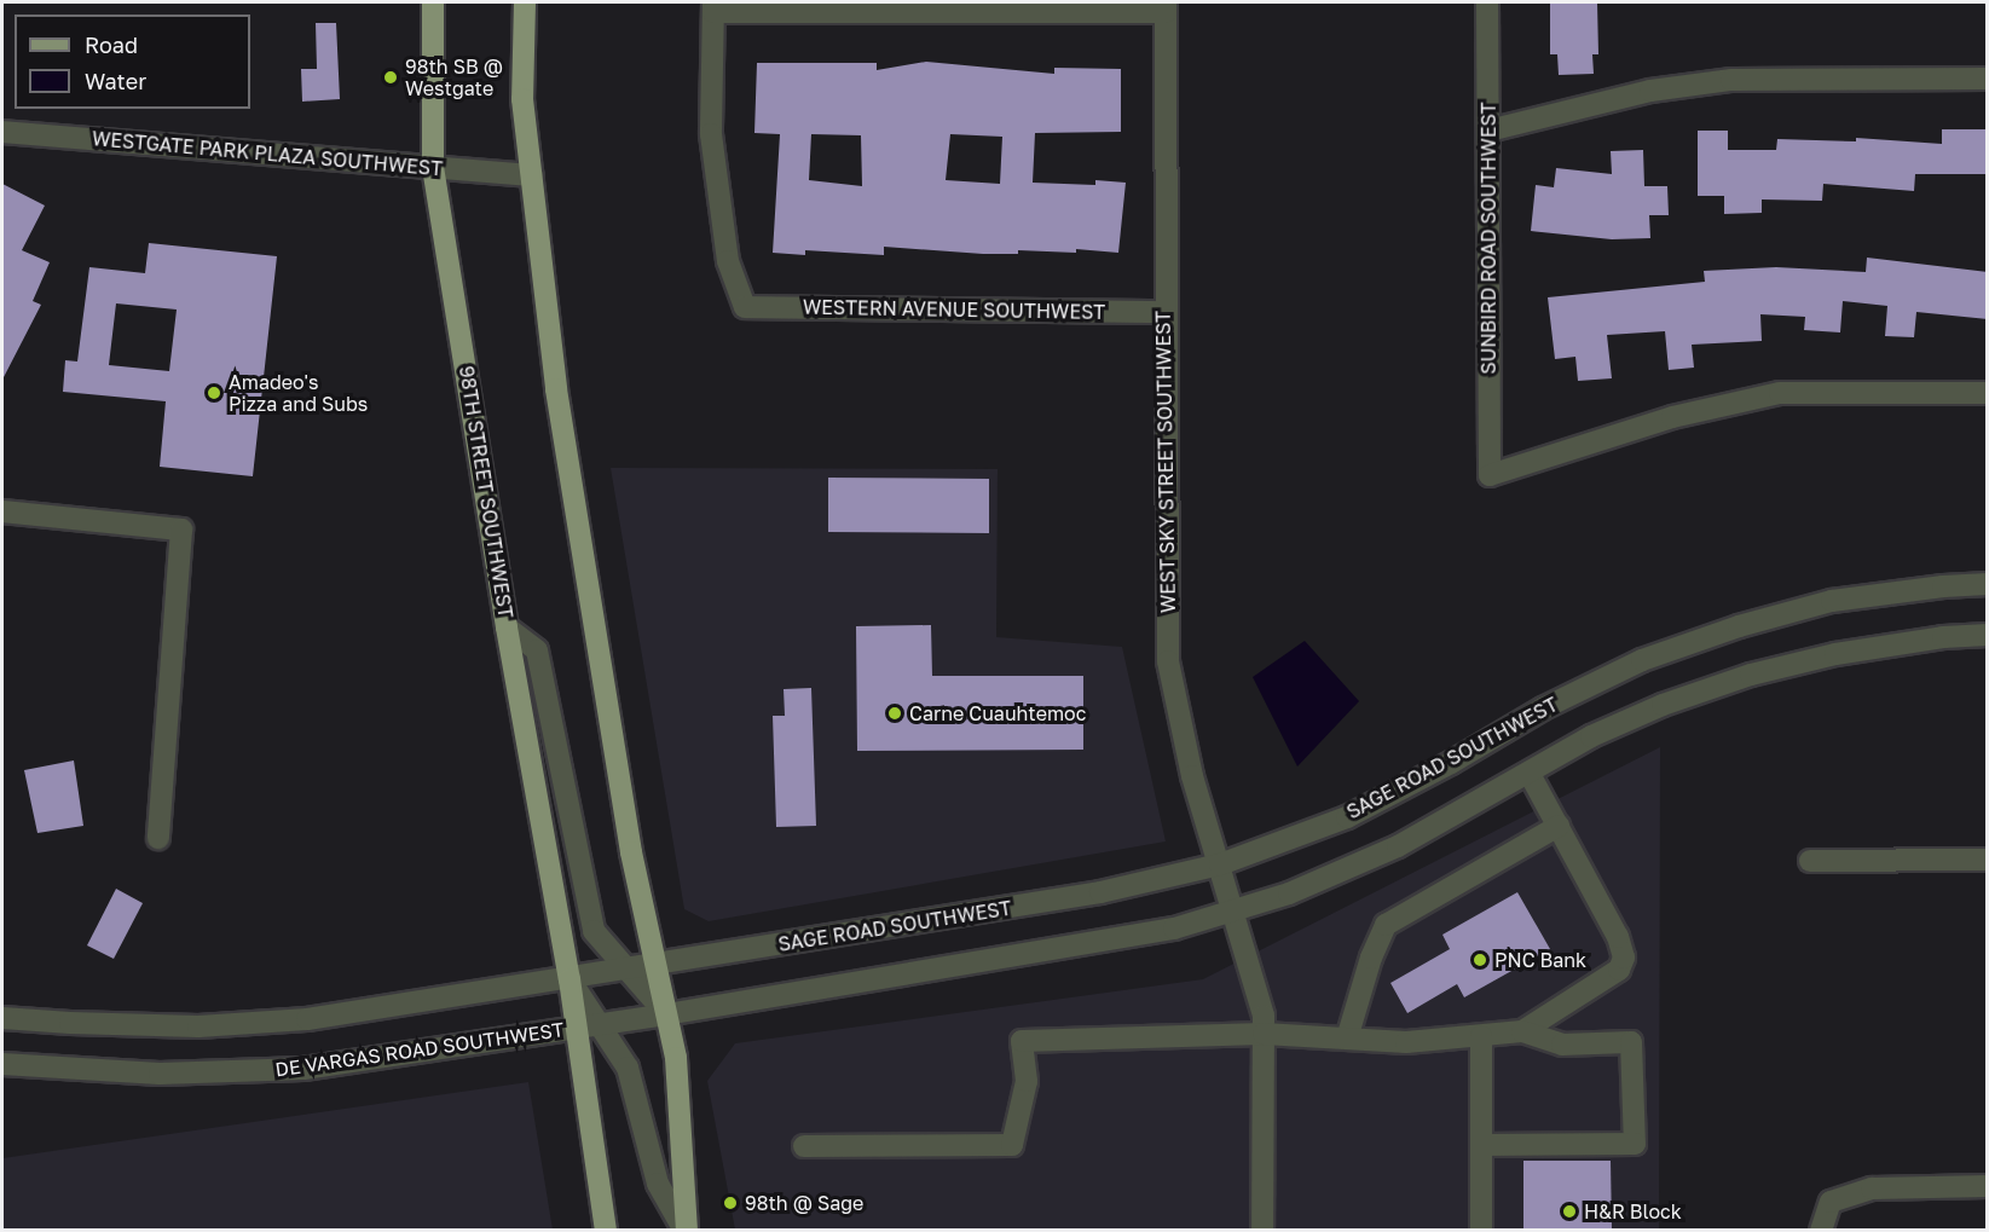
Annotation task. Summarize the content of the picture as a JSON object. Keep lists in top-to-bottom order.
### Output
{
  "streets": {
    "main road": ["98TH STREET SOUTHWEST"],
    "street": [
      "WESTGATE PARK PLAZA SOUTHWEST",
      "SUNBIRD ROAD SOUTHWEST",
      "WESTERN AVENUE SOUTHWEST",
      "WEST SKY STREET SOUTHWEST",
      "SAGE ROAD SOUTHWEST",
      "DE VARGAS ROAD SOUTHWEST"
    ]
  },
  "crossings": [
    ["WESTGATE PARK PLAZA SOUTHWEST", "98TH STREET SOUTHWEST"],
    ["WESTERN AVENUE SOUTHWEST", "WEST SKY STREET SOUTHWEST"],
    ["WEST SKY STREET SOUTHWEST", "SAGE ROAD SOUTHWEST"],
    ["98TH STREET SOUTHWEST", "SAGE ROAD SOUTHWEST"],
    ["98TH STREET SOUTHWEST", "DE VARGAS ROAD SOUTHWEST"]
  ],
  "places": [
    "98th SB @ Westgate",
    "Amadeo's Pizza and Subs",
    "Carne Cuauhtemoc",
    "PNC Bank",
    "98th @ Sage",
    "H&R Block"
  ],
  "legend": ["Road", "Water"]
}
